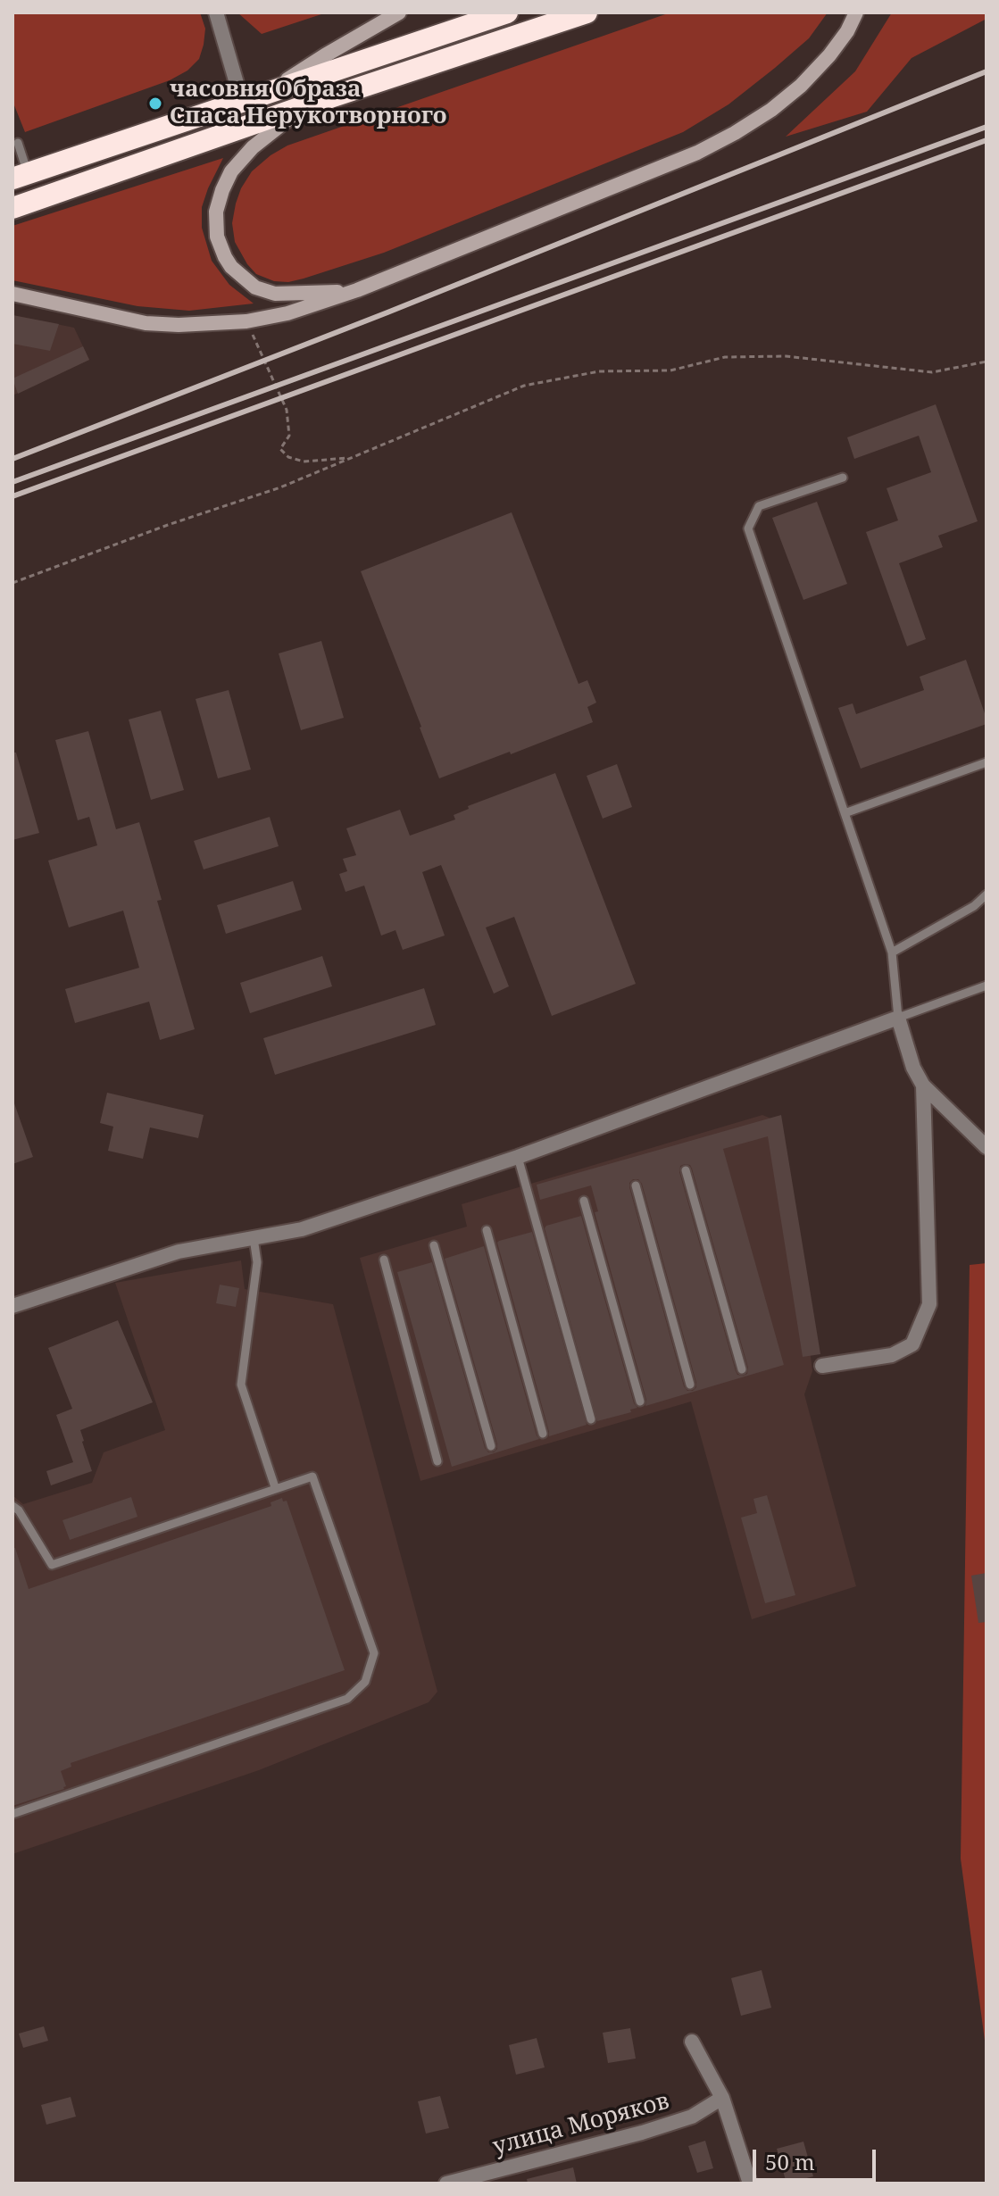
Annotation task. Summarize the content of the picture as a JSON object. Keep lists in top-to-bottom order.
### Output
{
  "streets": {
    "street": ["улица Моряков"]
  },
  "places": ["часовня Образа Спаса Нерукотворного"],
  "scale_bar": "50 m"
}
